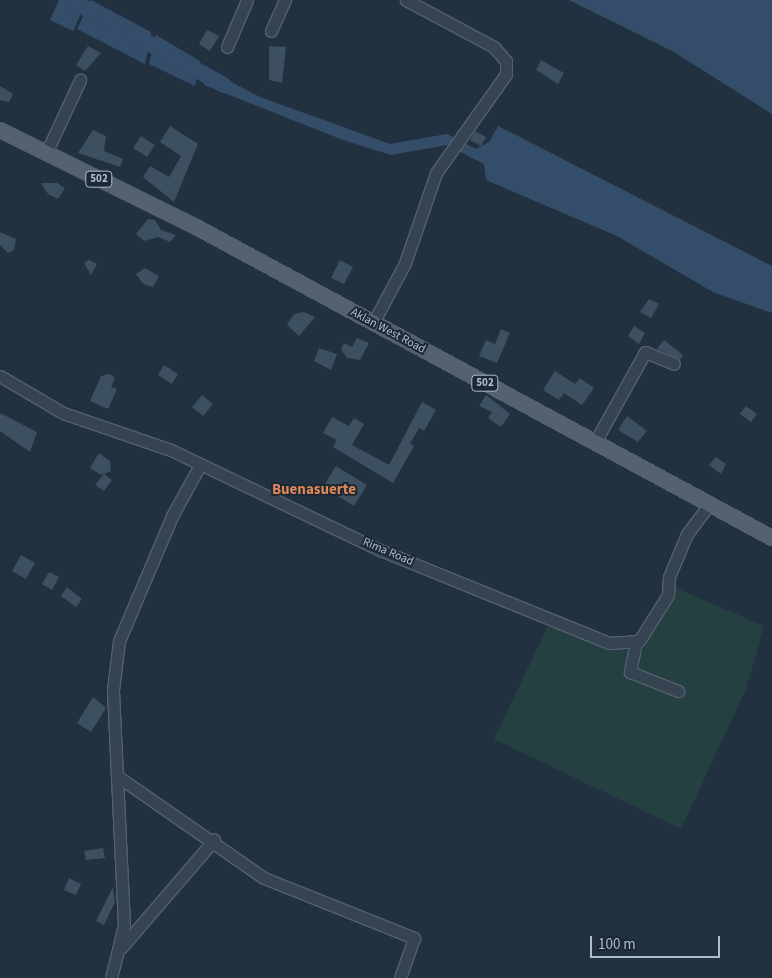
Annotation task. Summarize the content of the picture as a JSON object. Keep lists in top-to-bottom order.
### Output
{
  "streets": {
    "main road": ["502", "Aklan West Road"],
    "street": ["Rima Road"]
  },
  "districts": ["Buenasuerte"],
  "scale_bar": "100 m"
}
